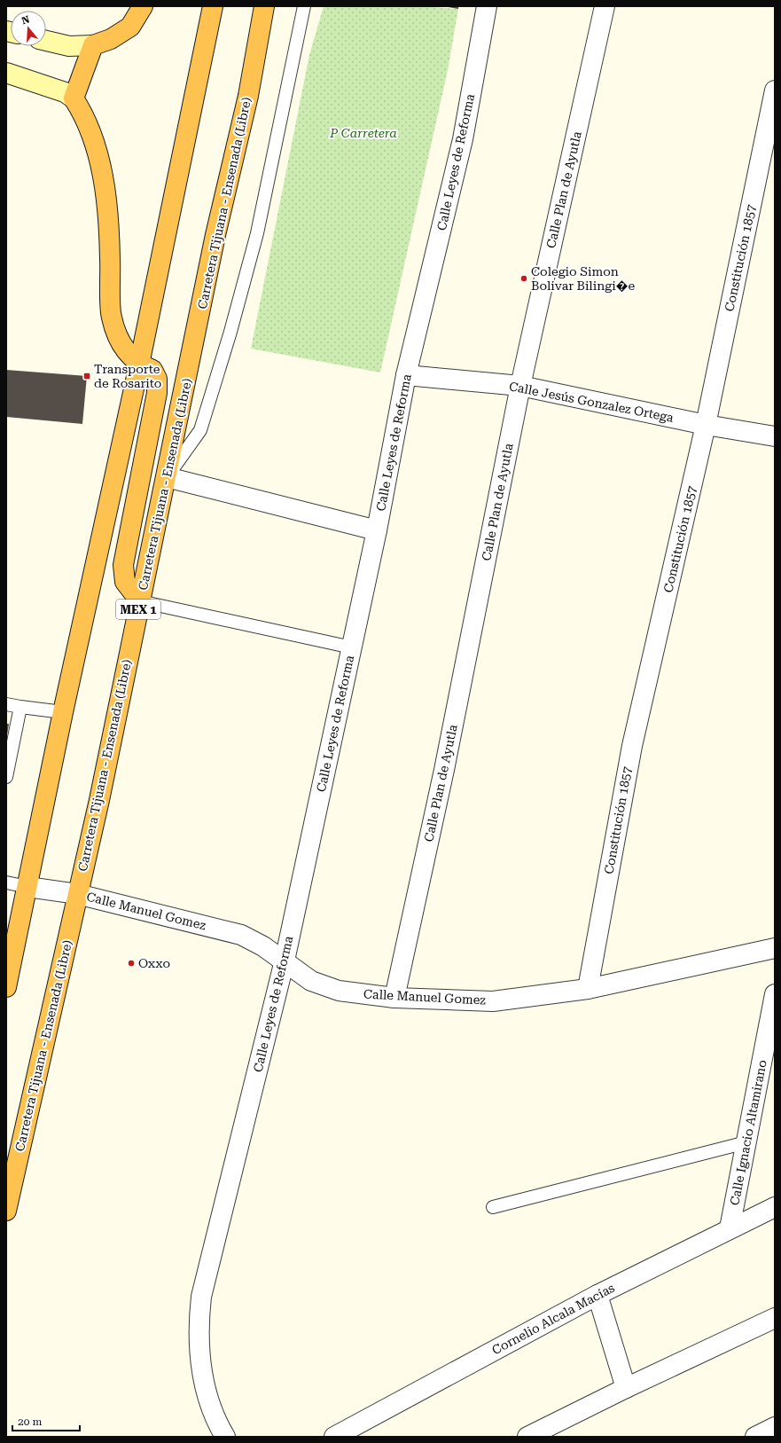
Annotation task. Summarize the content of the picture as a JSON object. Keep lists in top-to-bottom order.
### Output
{
  "streets": {
    "highway": ["Carretera Tijuana - Ensenada (Libre)", "MEX 1"],
    "street": [
      "Calle Leyes de Reforma",
      "Calle Plan de Ayutla",
      "Constitución 1857",
      "Calle Jesús Gonzalez Ortega",
      "Calle Manuel Gomez",
      "Calle Ignacio Altamirano",
      "Cornelio Alcala Macías"
    ]
  },
  "crossings": [
    ["Calle Leyes de Reforma", "Calle Jesús Gonzalez Ortega"],
    ["Calle Leyes de Reforma", "Calle Manuel Gomez"],
    ["Calle Plan de Ayutla", "Calle Jesús Gonzalez Ortega"],
    ["Calle Plan de Ayutla", "Calle Manuel Gomez"],
    ["Carretera Tijuana - Ensenada (Libre)", "Calle Manuel Gomez"],
    ["Constitución 1857", "Calle Jesús Gonzalez Ortega"],
    ["Constitución 1857", "Calle Manuel Gomez"],
    ["Calle Ignacio Altamirano", "Cornelio Alcala Macías"]
  ],
  "parks": ["P Carretera"],
  "places": {
    "other": ["Colegio Simon Bolivar Bilingi�e", "Oxxo"],
    "transit": ["Transporte de Rosarito"]
  },
  "scale_bar": "20 m",
  "north": "top"
}
